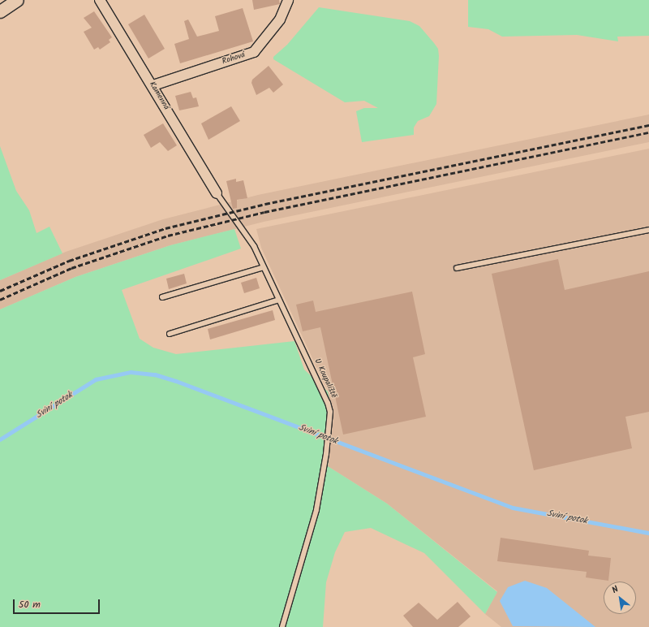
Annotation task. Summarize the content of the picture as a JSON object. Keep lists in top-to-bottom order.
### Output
{
  "streets": {
    "street": ["Rohová", "Kamenná"],
    "lane": ["U Koupaliště"]
  },
  "crossings": [
    ["Rohová", "Kamenná"],
    ["Kamenná", "U Koupaliště"]
  ],
  "water": ["Sviní potok"],
  "scale_bar": "50 m",
  "north": "top left"
}
